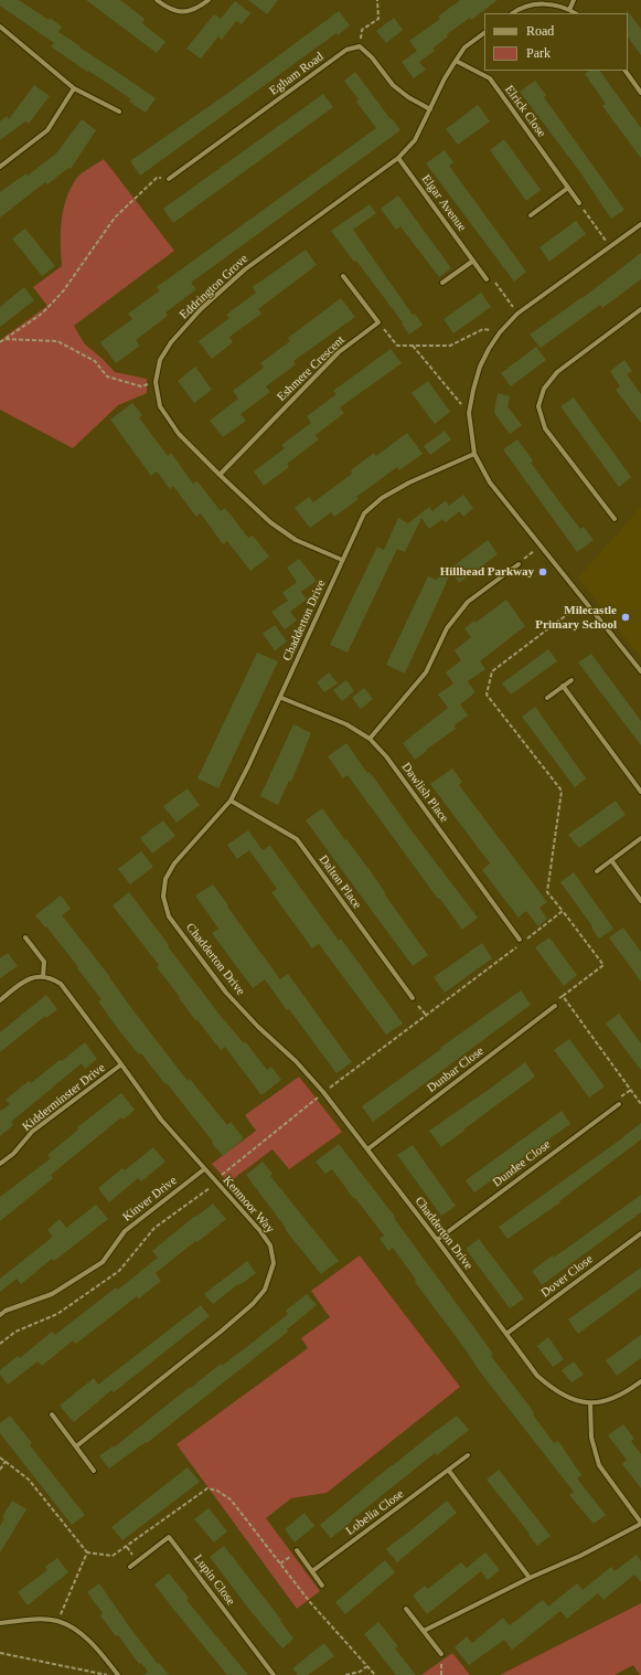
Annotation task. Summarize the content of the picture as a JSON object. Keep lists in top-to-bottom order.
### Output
{
  "streets": {
    "street": [
      "Egham Road",
      "Elrick Close",
      "Elgar Avenue",
      "Eddrington Grove",
      "Eshmere Crescent",
      "Chadderton Drive",
      "Dawlish Place",
      "Dalton Place",
      "Dunbar Close",
      "Kidderminster Drive",
      "Dundee Close",
      "Kinver Drive",
      "Kenmoor Way",
      "Dover Close",
      "Lobelia Close",
      "Lupin Close"
    ]
  },
  "crossings": [
    ["Elrick Close", "Eddrington Grove"],
    ["Elgar Avenue", "Eddrington Grove"],
    ["Eddrington Grove", "Eshmere Crescent"],
    ["Eddrington Grove", "Chadderton Drive"],
    ["Chadderton Drive", "Dawlish Place"],
    ["Chadderton Drive", "Dalton Place"],
    ["Chadderton Drive", "Dunbar Close"],
    ["Chadderton Drive", "Dundee Close"],
    ["Chadderton Drive", "Dover Close"],
    ["Kidderminster Drive", "Kenmoor Way"],
    ["Kinver Drive", "Kenmoor Way"]
  ],
  "places": ["Hillhead Parkway", "Milecastle Primary School"],
  "legend": ["Road", "Park"]
}
